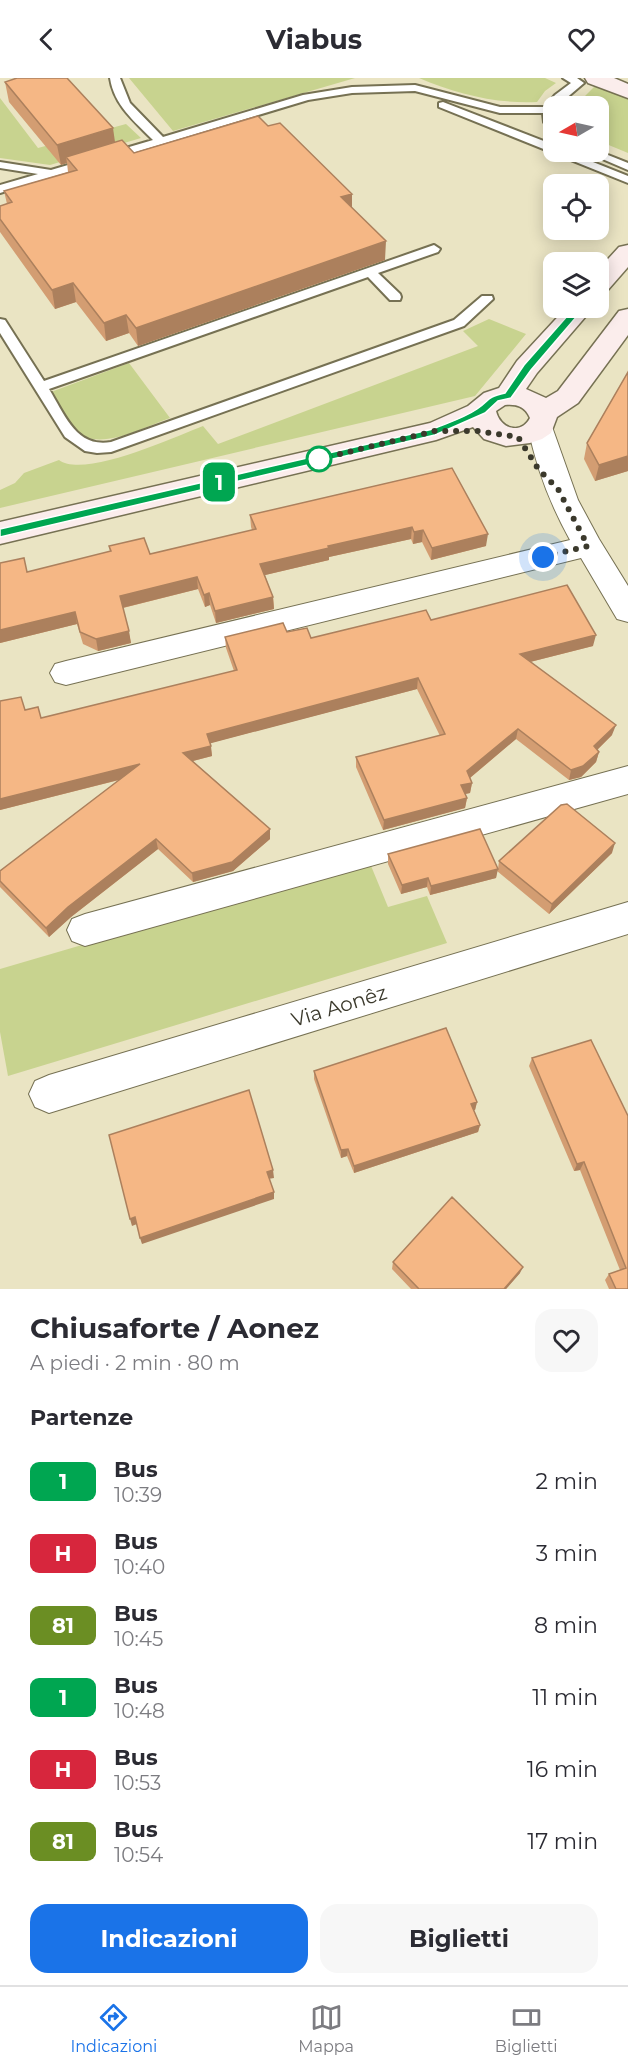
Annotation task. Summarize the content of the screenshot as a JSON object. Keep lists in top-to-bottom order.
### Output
{
  "streets": {
    "street": ["Via Aonêz"]
  },
  "lines": ["bus line 1"],
  "north": "left",
  "page": {
    "header": "Viabus",
    "on_map": "1",
    "heading": [
      ["Chiusaforte / Aonez", "A piedi · 2 min · 80 m"],
      "Partenze"
    ],
    "list": [
      {
        "mark": "1",
        "name": "Bus",
        "note": "10:39",
        "value": "2 min"
      },
      {
        "mark": "H",
        "name": "Bus",
        "note": "10:40",
        "value": "3 min"
      },
      {
        "mark": "81",
        "name": "Bus",
        "note": "10:45",
        "value": "8 min"
      },
      {
        "mark": "1",
        "name": "Bus",
        "note": "10:48",
        "value": "11 min"
      },
      {
        "mark": "H",
        "name": "Bus",
        "note": "10:53",
        "value": "16 min"
      },
      {
        "mark": "81",
        "name": "Bus",
        "note": "10:54",
        "value": "17 min"
      }
    ],
    "buttons": ["Indicazioni", "Biglietti"],
    "tabs": ["Indicazioni", "Mappa", "Biglietti"]
  }
}
